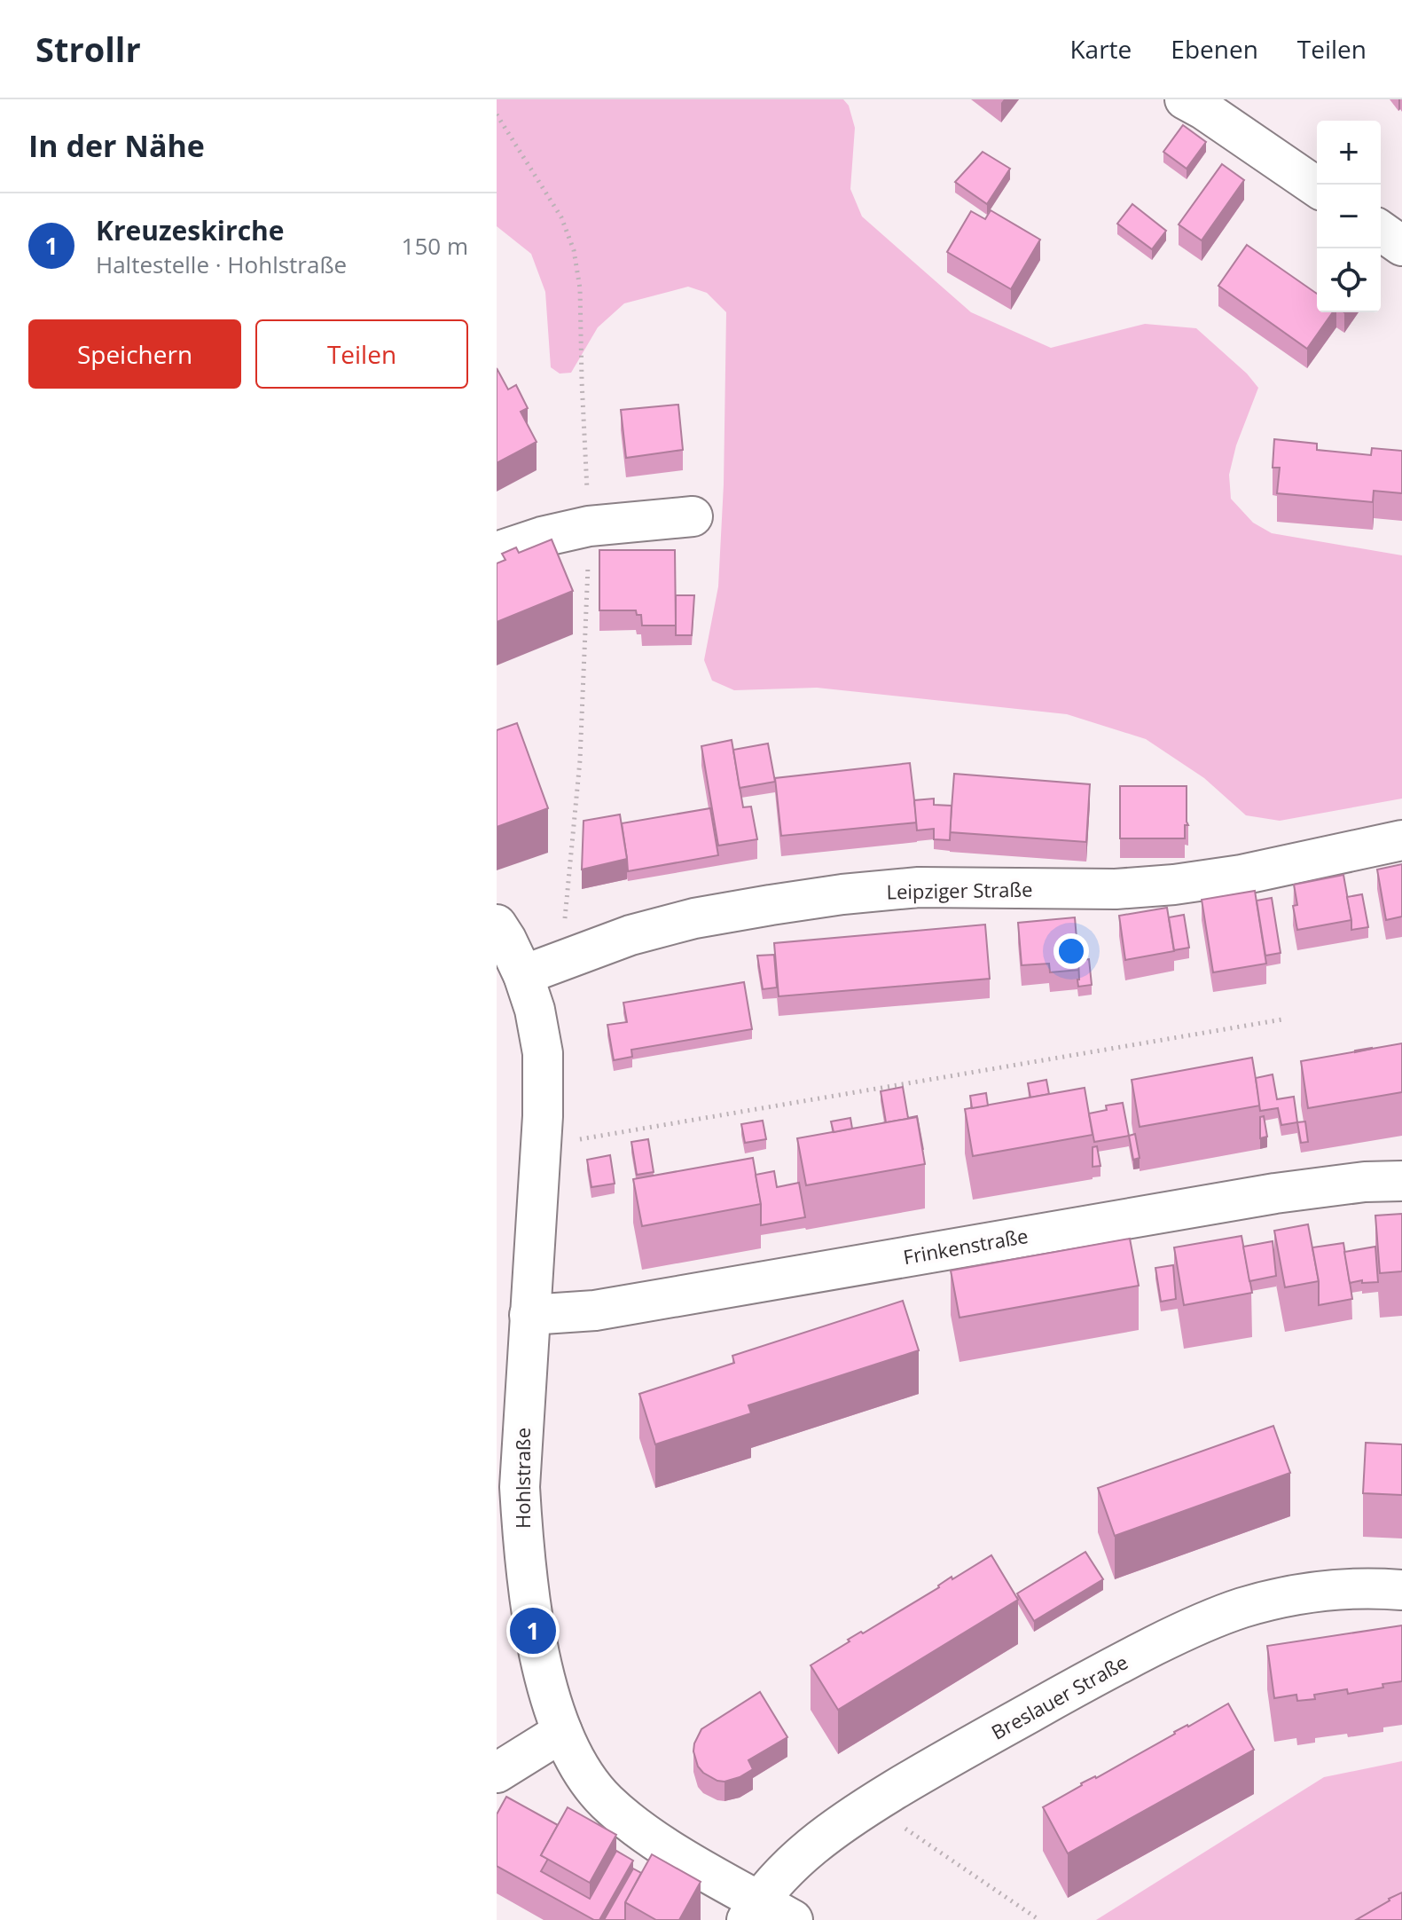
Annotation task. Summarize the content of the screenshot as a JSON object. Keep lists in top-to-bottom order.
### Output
{
  "streets": {
    "street": [
      "Leipziger Straße",
      "Frinkenstraße",
      "Hohlstraße",
      "Breslauer Straße"
    ]
  },
  "crossings": [
    ["Leipziger Straße", "Hohlstraße"],
    ["Frinkenstraße", "Hohlstraße"],
    ["Hohlstraße", "Breslauer Straße"]
  ],
  "page": {
    "header": "Strollr",
    "nav": ["Karte", "Ebenen", "Teilen"],
    "heading": "In der Nähe",
    "map_buttons": ["+", "−"],
    "list": [
      {
        "mark": "1",
        "name": "Kreuzeskirche",
        "note": "Haltestelle · Hohlstraße",
        "value": "150 m"
      }
    ],
    "buttons": ["Speichern", "Teilen"],
    "pins": "1"
  }
}
